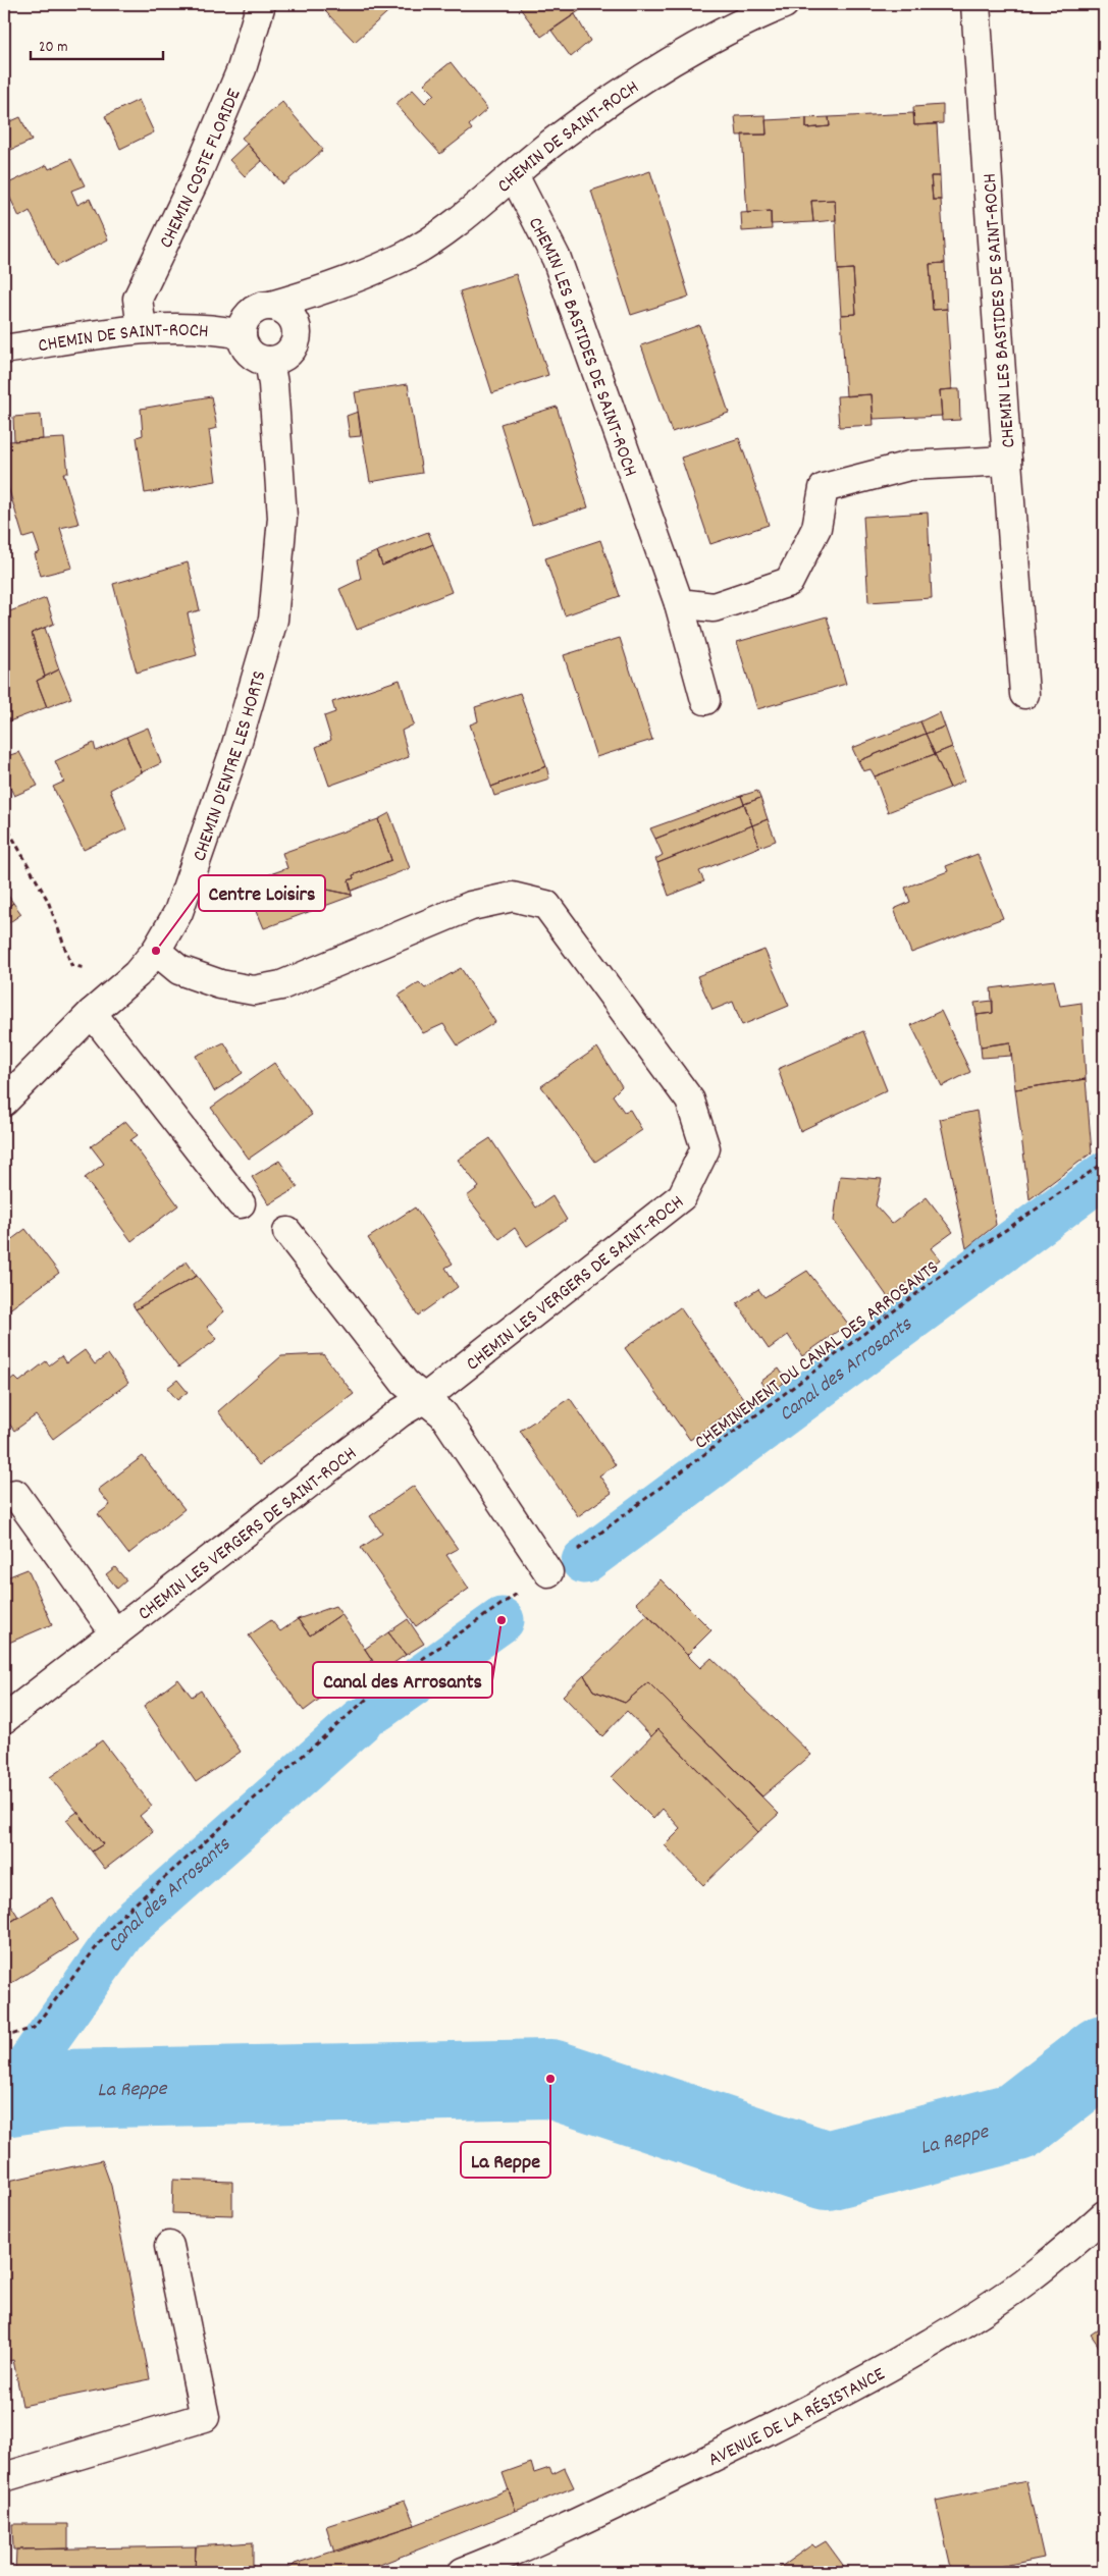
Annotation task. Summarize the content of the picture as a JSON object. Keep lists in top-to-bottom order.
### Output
{
  "streets": {
    "street": [
      "CHEMIN DE SAINT-ROCH",
      "CHEMIN COSTE FLORIDE",
      "CHEMIN LES BASTIDES DE SAINT-ROCH",
      "CHEMIN D'ENTRE LES HORTS",
      "CHEMIN LES VERGERS DE SAINT-ROCH",
      "AVENUE DE LA RÉSISTANCE"
    ],
    "path": ["CHEMINEMENT DU CANAL DES ARROSANTS"]
  },
  "crossings": [
    ["CHEMIN DE SAINT-ROCH", "CHEMIN COSTE FLORIDE"],
    ["CHEMIN DE SAINT-ROCH", "CHEMIN LES BASTIDES DE SAINT-ROCH"],
    ["CHEMIN DE SAINT-ROCH", "CHEMIN D'ENTRE LES HORTS"],
    ["CHEMIN D'ENTRE LES HORTS", "CHEMIN LES VERGERS DE SAINT-ROCH"]
  ],
  "water": ["Canal des Arrosants", "La Reppe"],
  "places": ["Centre Loisirs", "Canal des Arrosants", "La Reppe"],
  "scale_bar": "20 m"
}
